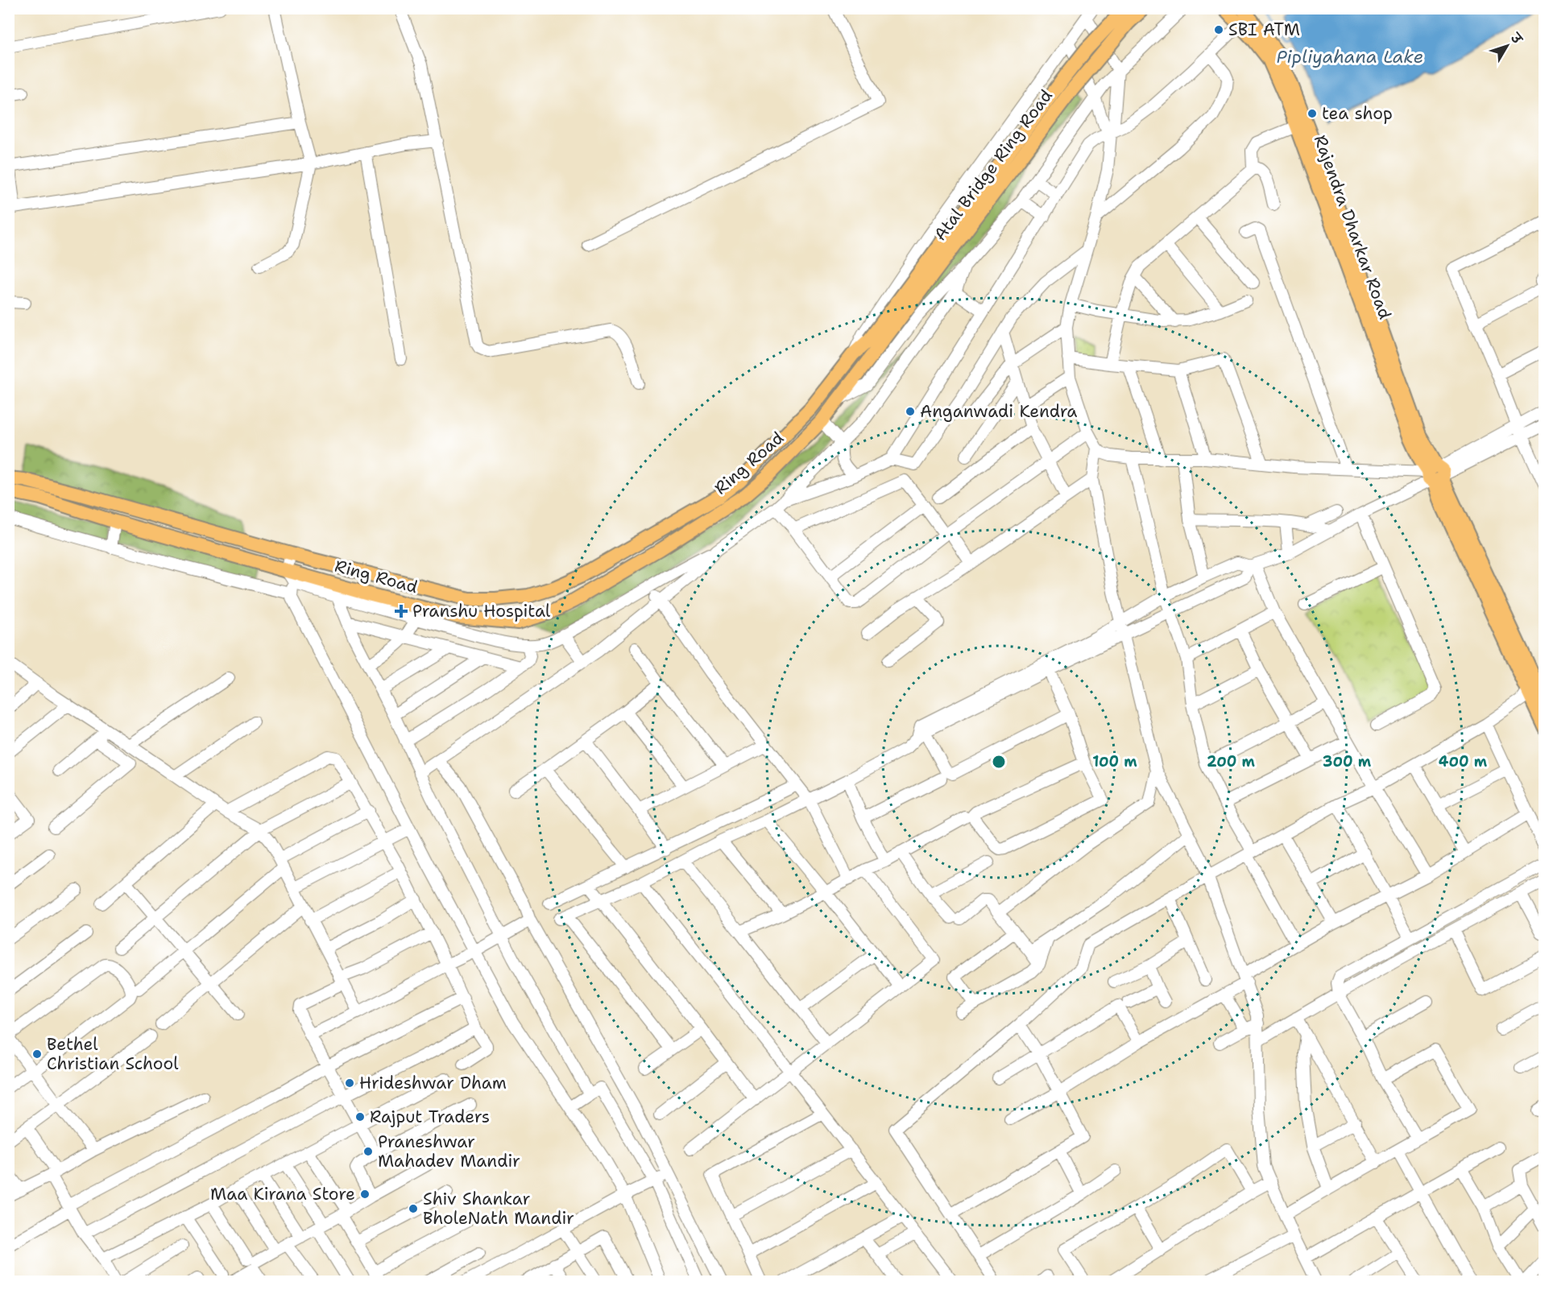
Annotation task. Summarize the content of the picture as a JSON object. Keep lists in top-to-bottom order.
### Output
{
  "streets": {
    "main road": ["Atal Bridge Ring Road", "Rajendra Dharkar Road", "Ring Road"]
  },
  "crossings": [
    ["Atal Bridge Ring Road", "Ring Road"]
  ],
  "water": ["Pipliyahana Lake"],
  "places": {
    "other": [
      "SBI ATM",
      "tea shop",
      "Anganwadi Kendra",
      "Bethel Christian School",
      "Hrideshwar Dham",
      "Rajput Traders",
      "Praneshwar Mahadev Mandir",
      "Maa Kirana Store",
      "Shiv Shankar BholeNath Mandir"
    ],
    "health": ["Pranshu Hospital"]
  },
  "north": "top right",
  "rings": [
    "100 m",
    "200 m",
    "300 m",
    "400 m"
  ]
}
